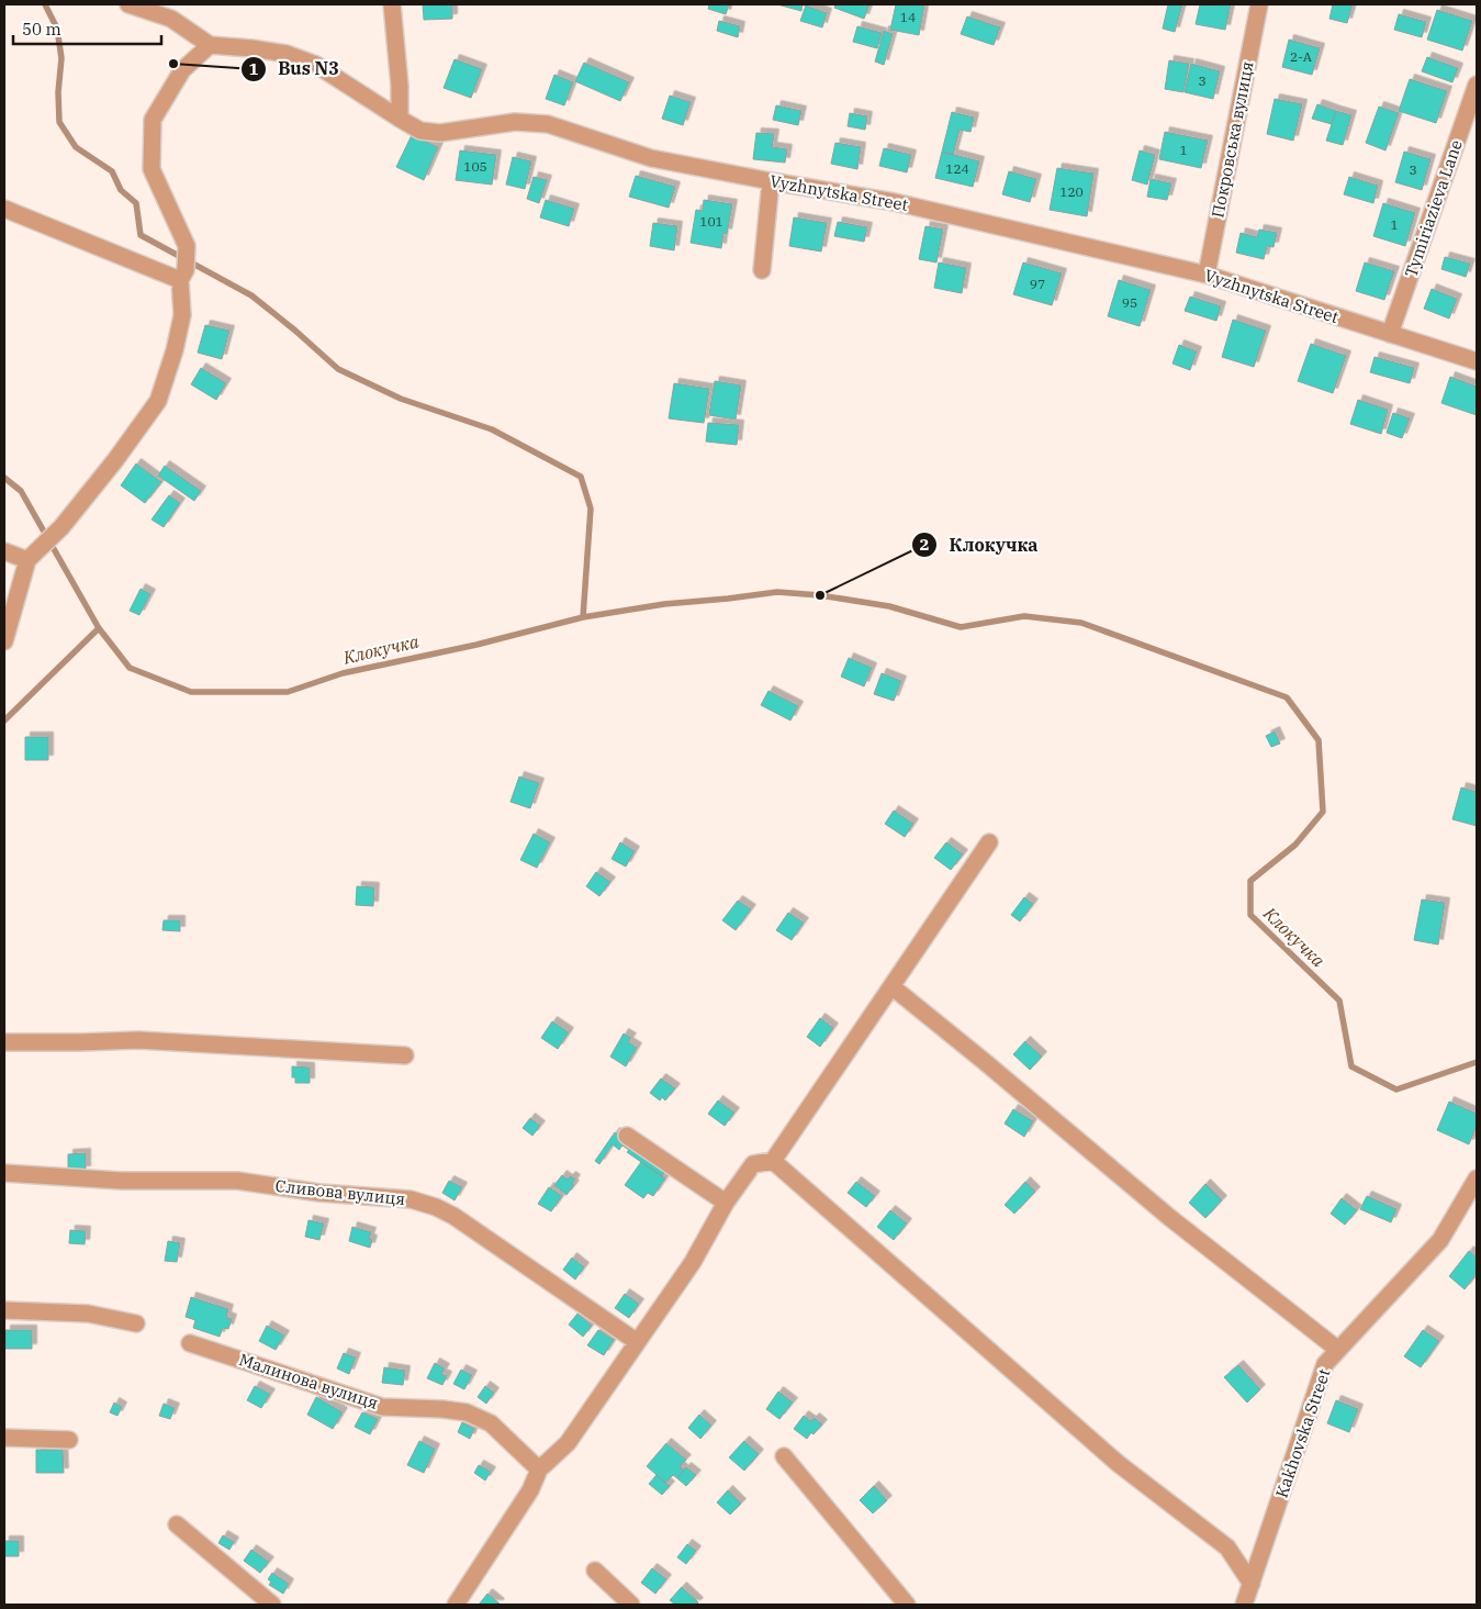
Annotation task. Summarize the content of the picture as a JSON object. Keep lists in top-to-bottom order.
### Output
{
  "streets": {
    "street": [
      "Покровська вулиця",
      "Vyzhnytska Street",
      "Tymiriazieva Lane",
      "Сливова вулиця",
      "Малинова вулиця",
      "Kakhovska Street"
    ]
  },
  "crossings": [
    ["Покровська вулиця", "Vyzhnytska Street"],
    ["Vyzhnytska Street", "Tymiriazieva Lane"]
  ],
  "water": ["Клокучка"],
  "places": ["Bus N3", "Клокучка"],
  "house_numbers": [
    "14",
    "2-А",
    "3",
    "1",
    "105",
    "124",
    "3",
    "120",
    "101",
    "1",
    "97",
    "95"
  ],
  "scale_bar": "50 m"
}
